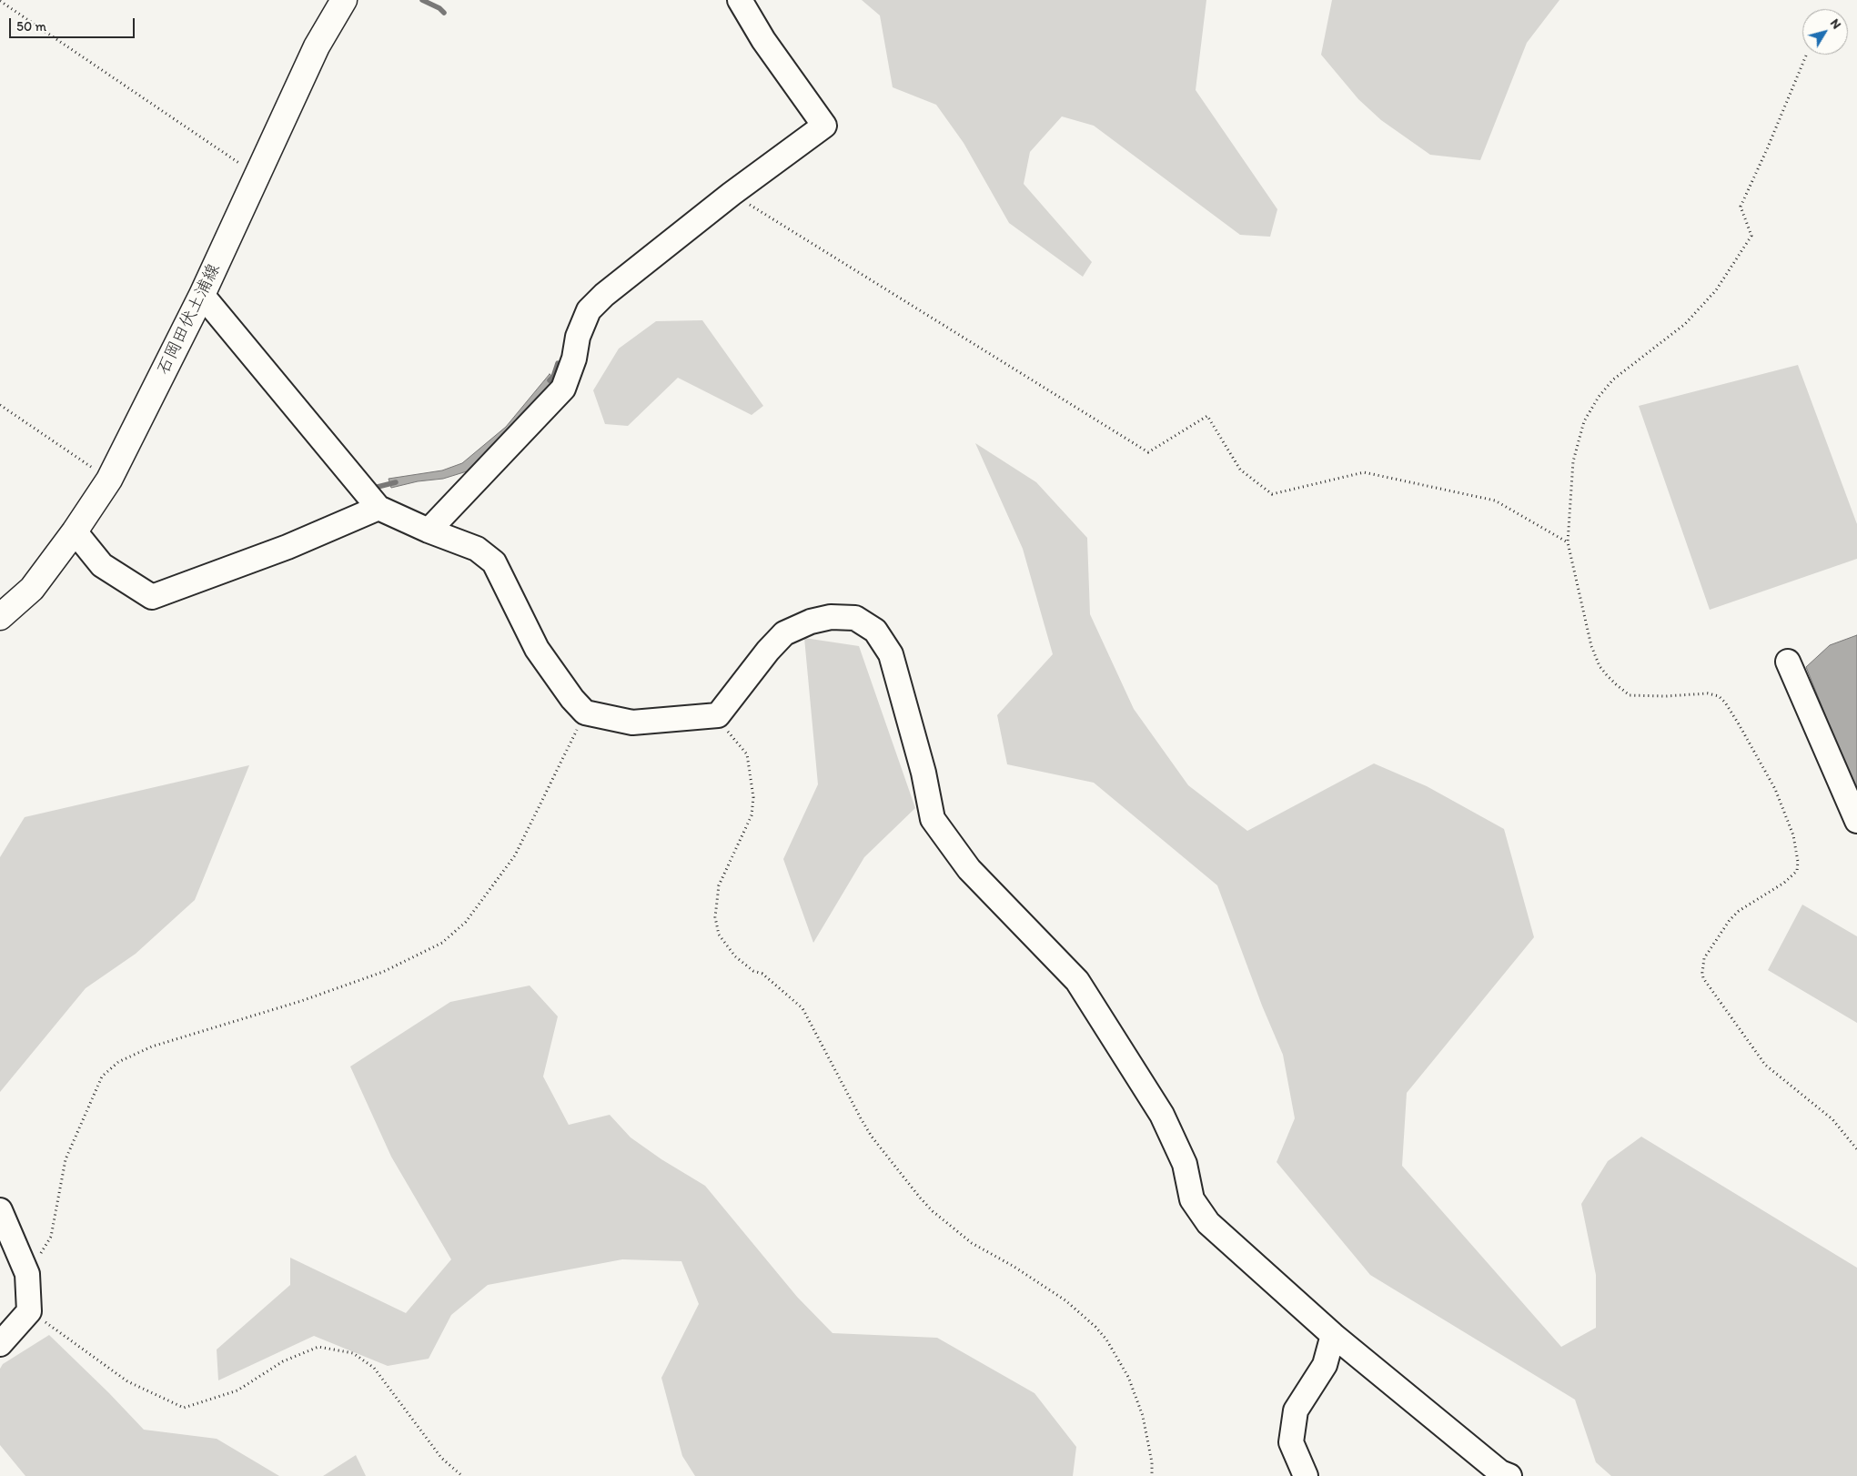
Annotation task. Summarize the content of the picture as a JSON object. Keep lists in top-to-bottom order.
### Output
{
  "streets": {
    "main road": ["石岡田伏土浦線"]
  },
  "scale_bar": "50 m",
  "north": "top right"
}
